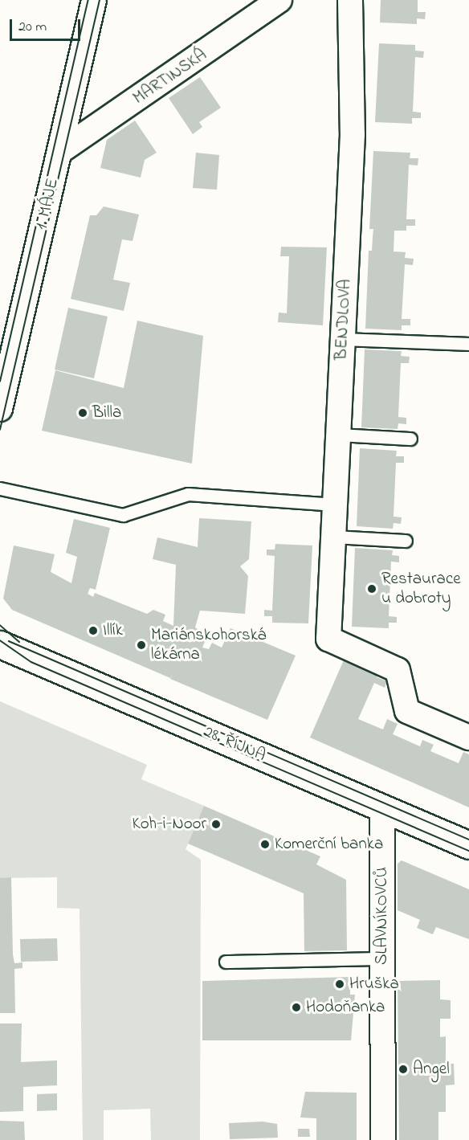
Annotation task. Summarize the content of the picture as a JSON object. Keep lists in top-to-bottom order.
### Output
{
  "streets": {
    "main road": ["28. ŘÍJNA"],
    "street": [
      "MARTINSKÁ",
      "1. MÁJE",
      "BENDLOVA",
      "SLAVNÍKOVCŮ"
    ]
  },
  "crossings": [
    ["MARTINSKÁ", "1. MÁJE"],
    ["28. ŘÍJNA", "SLAVNÍKOVCŮ"]
  ],
  "places": [
    "Billa",
    "Restaurace u dobroty",
    "Illík",
    "Mariánskohorská lékárna",
    "Koh-i-Noor",
    "Komerční banka",
    "Hruška",
    "Hodoňanka",
    "Angel"
  ],
  "scale_bar": "20 m"
}
